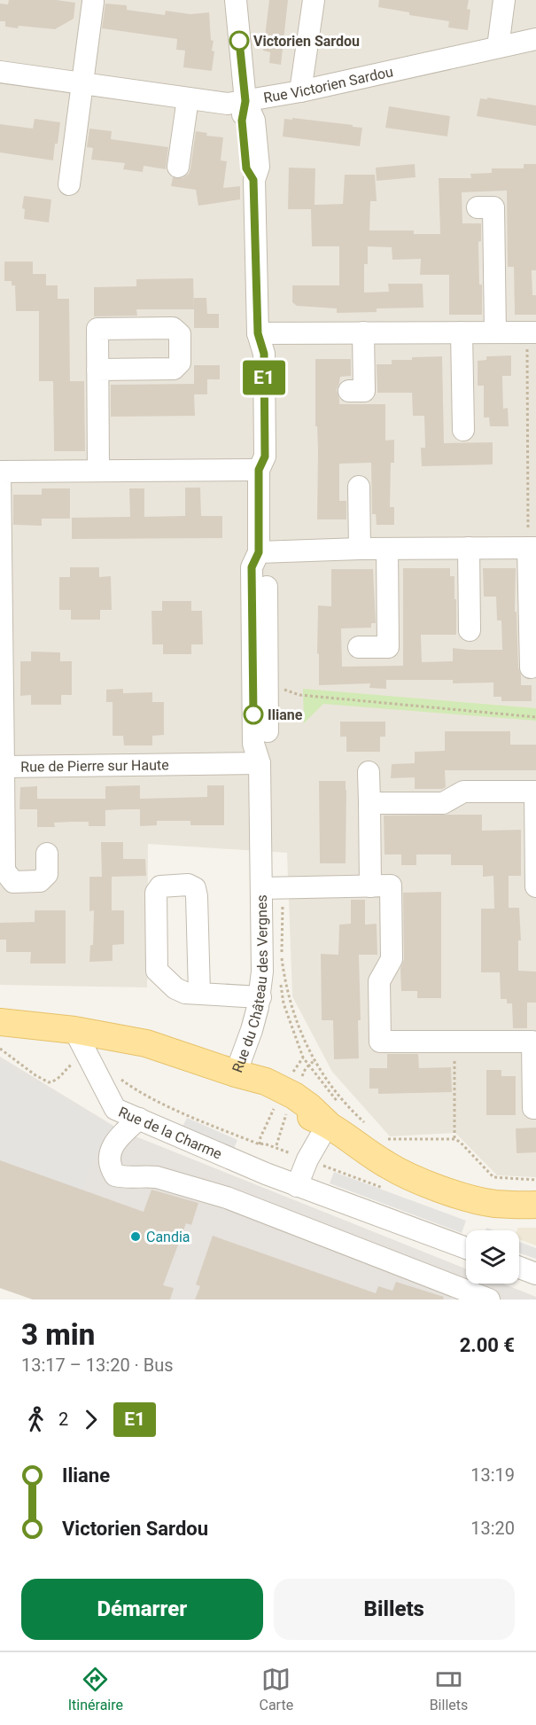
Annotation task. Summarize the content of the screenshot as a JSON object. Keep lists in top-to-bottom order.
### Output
{
  "streets": {
    "main road": ["Rue du Château des Vergnes"],
    "street": ["Rue Victorien Sardou", "Rue de Pierre sur Haute", "Rue de la Charme"]
  },
  "crossings": [
    ["Rue Victorien Sardou", "Rue du Château des Vergnes"],
    ["Rue de Pierre sur Haute", "Rue du Château des Vergnes"]
  ],
  "places": ["Victorien Sardou", "Iliane", "Candia"],
  "lines": ["bus line E1"],
  "page": {
    "on_map": "E1",
    "heading": ["3 min", "13:17 – 13:20 · Bus", "2.00 €"],
    "legs": ["2", "E1"],
    "list": [
      {
        "name": "Iliane",
        "value": "13:19"
      },
      {
        "name": "Victorien Sardou",
        "value": "13:20"
      }
    ],
    "buttons": ["Démarrer", "Billets"],
    "tabs": ["Itinéraire", "Carte", "Billets"]
  }
}
